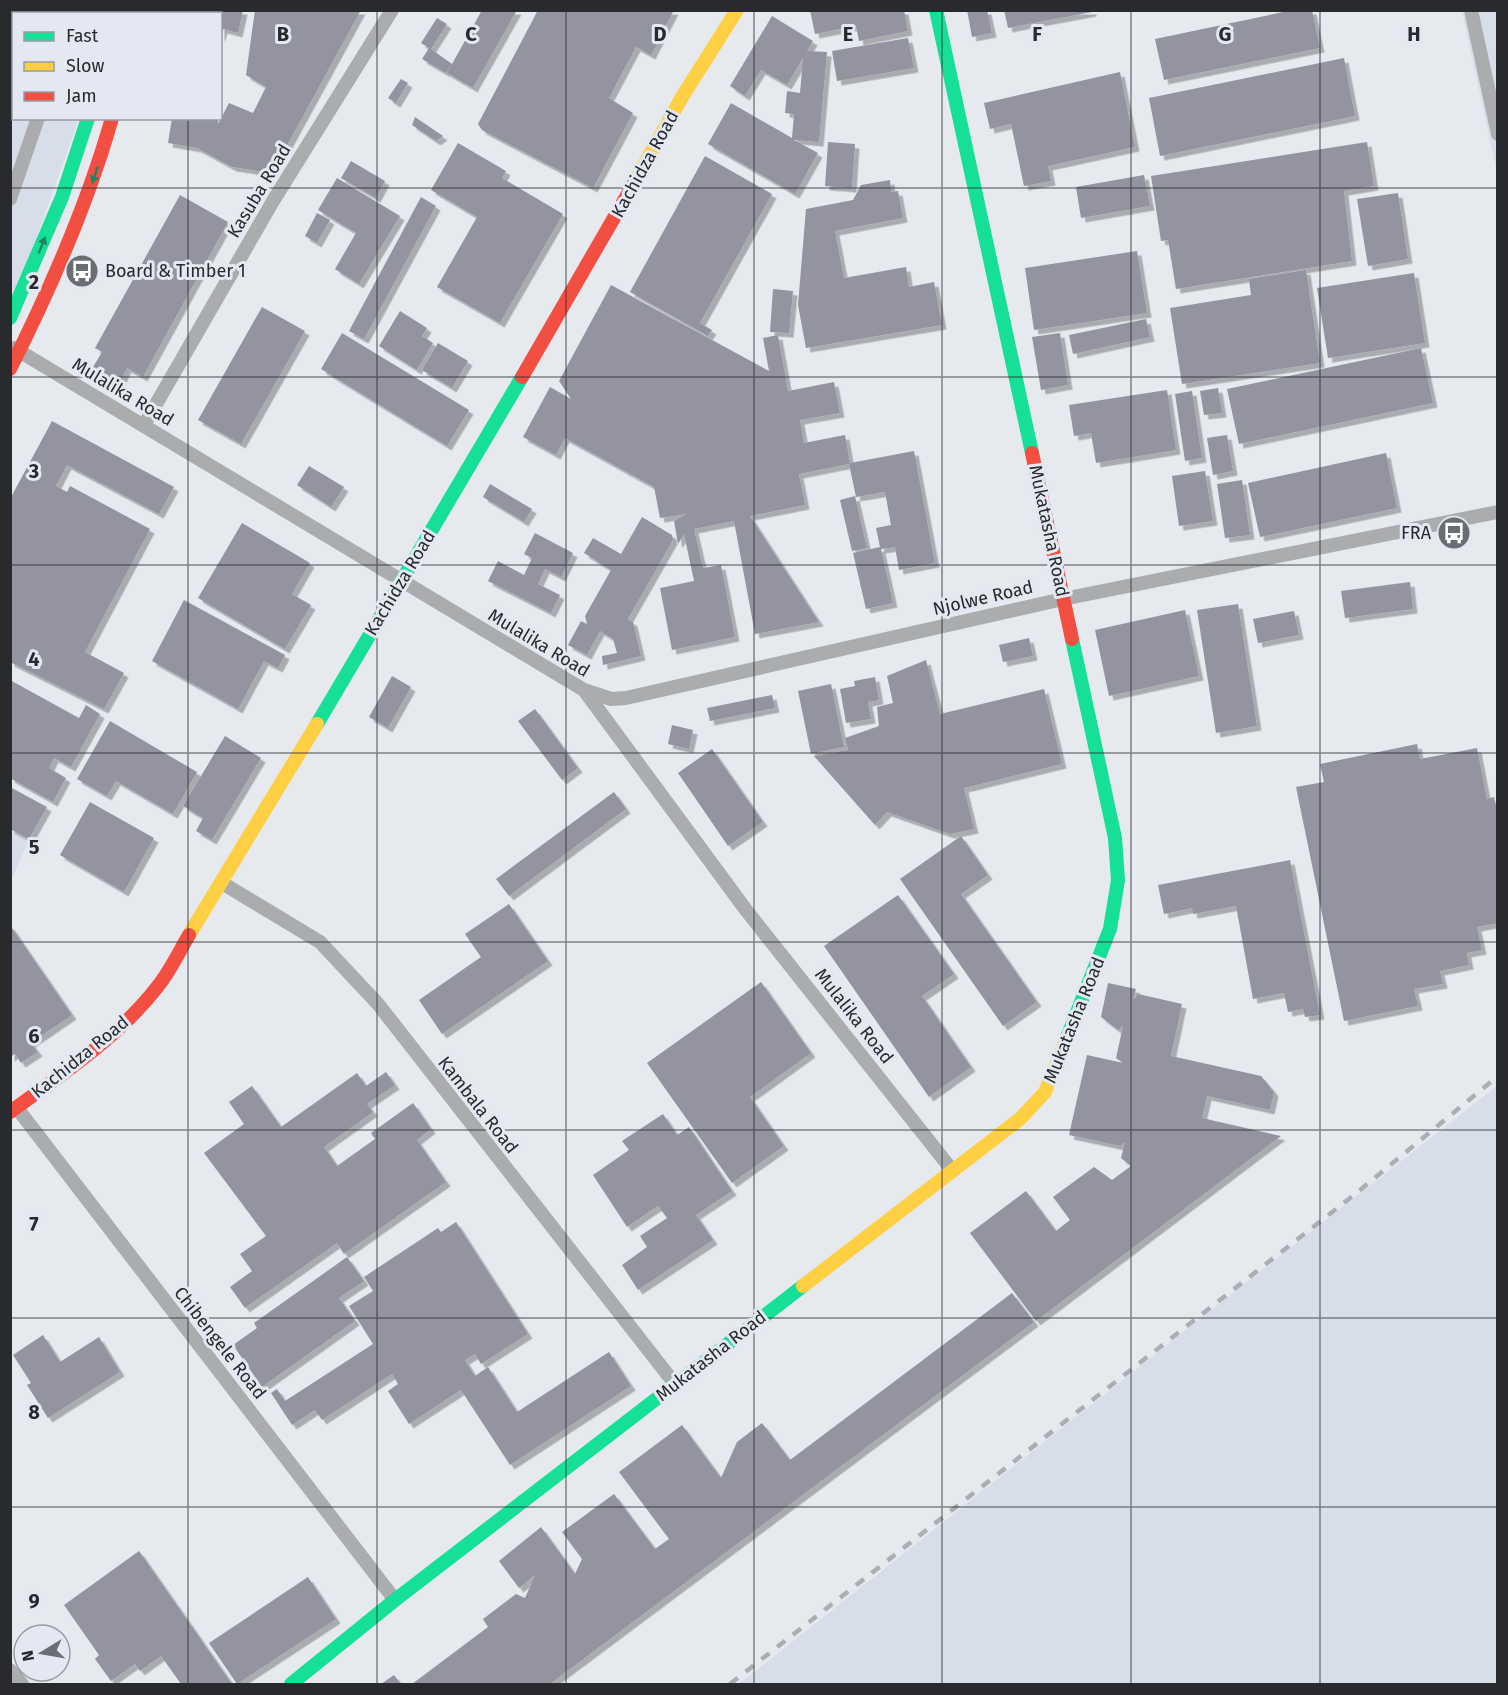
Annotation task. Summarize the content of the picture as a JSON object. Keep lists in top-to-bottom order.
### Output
{
  "streets": {
    "street": [
      "Kachidza Road",
      "Kasuba Road",
      "Mulalika Road",
      "Mukatasha Road",
      "Njolwe Road",
      "Kambala Road",
      "Chibengele Road"
    ]
  },
  "crossings": [
    ["Kachidza Road", "Mulalika Road"],
    ["Kachidza Road", "Kambala Road"],
    ["Kachidza Road", "Chibengele Road"],
    ["Kasuba Road", "Mulalika Road"],
    ["Mulalika Road", "Mukatasha Road"],
    ["Mulalika Road", "Njolwe Road"],
    ["Mukatasha Road", "Njolwe Road"],
    ["Mukatasha Road", "Kambala Road"],
    ["Mukatasha Road", "Chibengele Road"]
  ],
  "places": {
    "bus stop": ["Board & Timber 1", "FRA"]
  },
  "legend": ["Fast", "Slow", "Jam"],
  "north": "left",
  "grid": {
    "columns": [
      "B",
      "C",
      "D",
      "E",
      "F",
      "G",
      "H"
    ],
    "rows": [
      "2",
      "3",
      "4",
      "5",
      "6",
      "7",
      "8",
      "9"
    ]
  }
}
